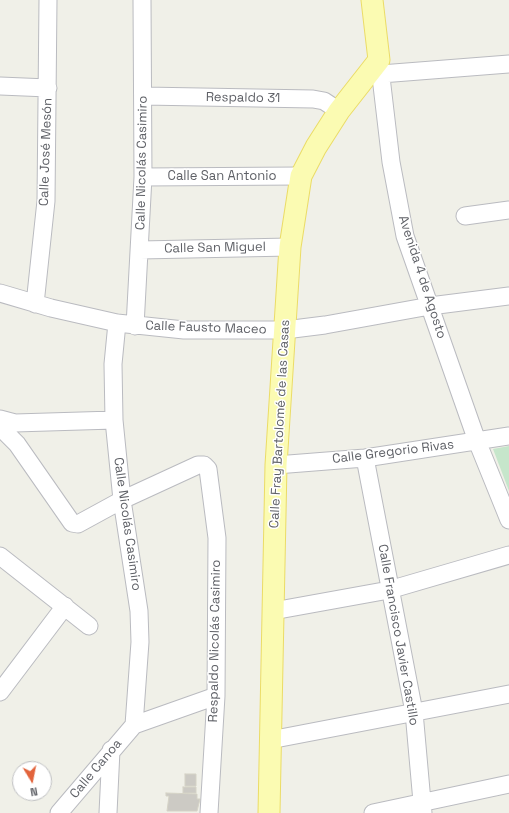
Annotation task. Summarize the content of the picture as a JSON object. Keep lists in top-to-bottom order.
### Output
{
  "streets": {
    "main road": ["Avenida 4 de Agosto", "Calle Fray Bartolomé de las Casas"],
    "street": [
      "Respaldo 31",
      "Calle José Mesón",
      "Calle Nicolás Casimiro",
      "Calle San Antonio",
      "Calle San Miguel",
      "Calle Fausto Maceo",
      "Calle Gregorio Rivas",
      "Calle Francisco Javier Castillo",
      "Respaldo Nicolás Casimiro",
      "Calle Canoa"
    ]
  },
  "crossings": [
    ["Respaldo 31", "Calle Nicolás Casimiro"],
    ["Respaldo 31", "Calle Fray Bartolomé de las Casas"],
    ["Calle José Mesón", "Calle Fausto Maceo"],
    ["Calle Nicolás Casimiro", "Calle San Antonio"],
    ["Calle Nicolás Casimiro", "Calle San Miguel"],
    ["Calle Nicolás Casimiro", "Calle Fausto Maceo"],
    ["Calle Nicolás Casimiro", "Respaldo Nicolás Casimiro"],
    ["Calle Nicolás Casimiro", "Calle Canoa"],
    ["Calle San Antonio", "Calle Fray Bartolomé de las Casas"],
    ["Calle San Miguel", "Calle Fray Bartolomé de las Casas"],
    ["Avenida 4 de Agosto", "Calle Fausto Maceo"],
    ["Avenida 4 de Agosto", "Calle Fray Bartolomé de las Casas"],
    ["Avenida 4 de Agosto", "Calle Gregorio Rivas"],
    ["Calle Fausto Maceo", "Calle Fray Bartolomé de las Casas"],
    ["Calle Fray Bartolomé de las Casas", "Calle Gregorio Rivas"],
    ["Calle Gregorio Rivas", "Calle Francisco Javier Castillo"]
  ],
  "north": "bottom"
}
